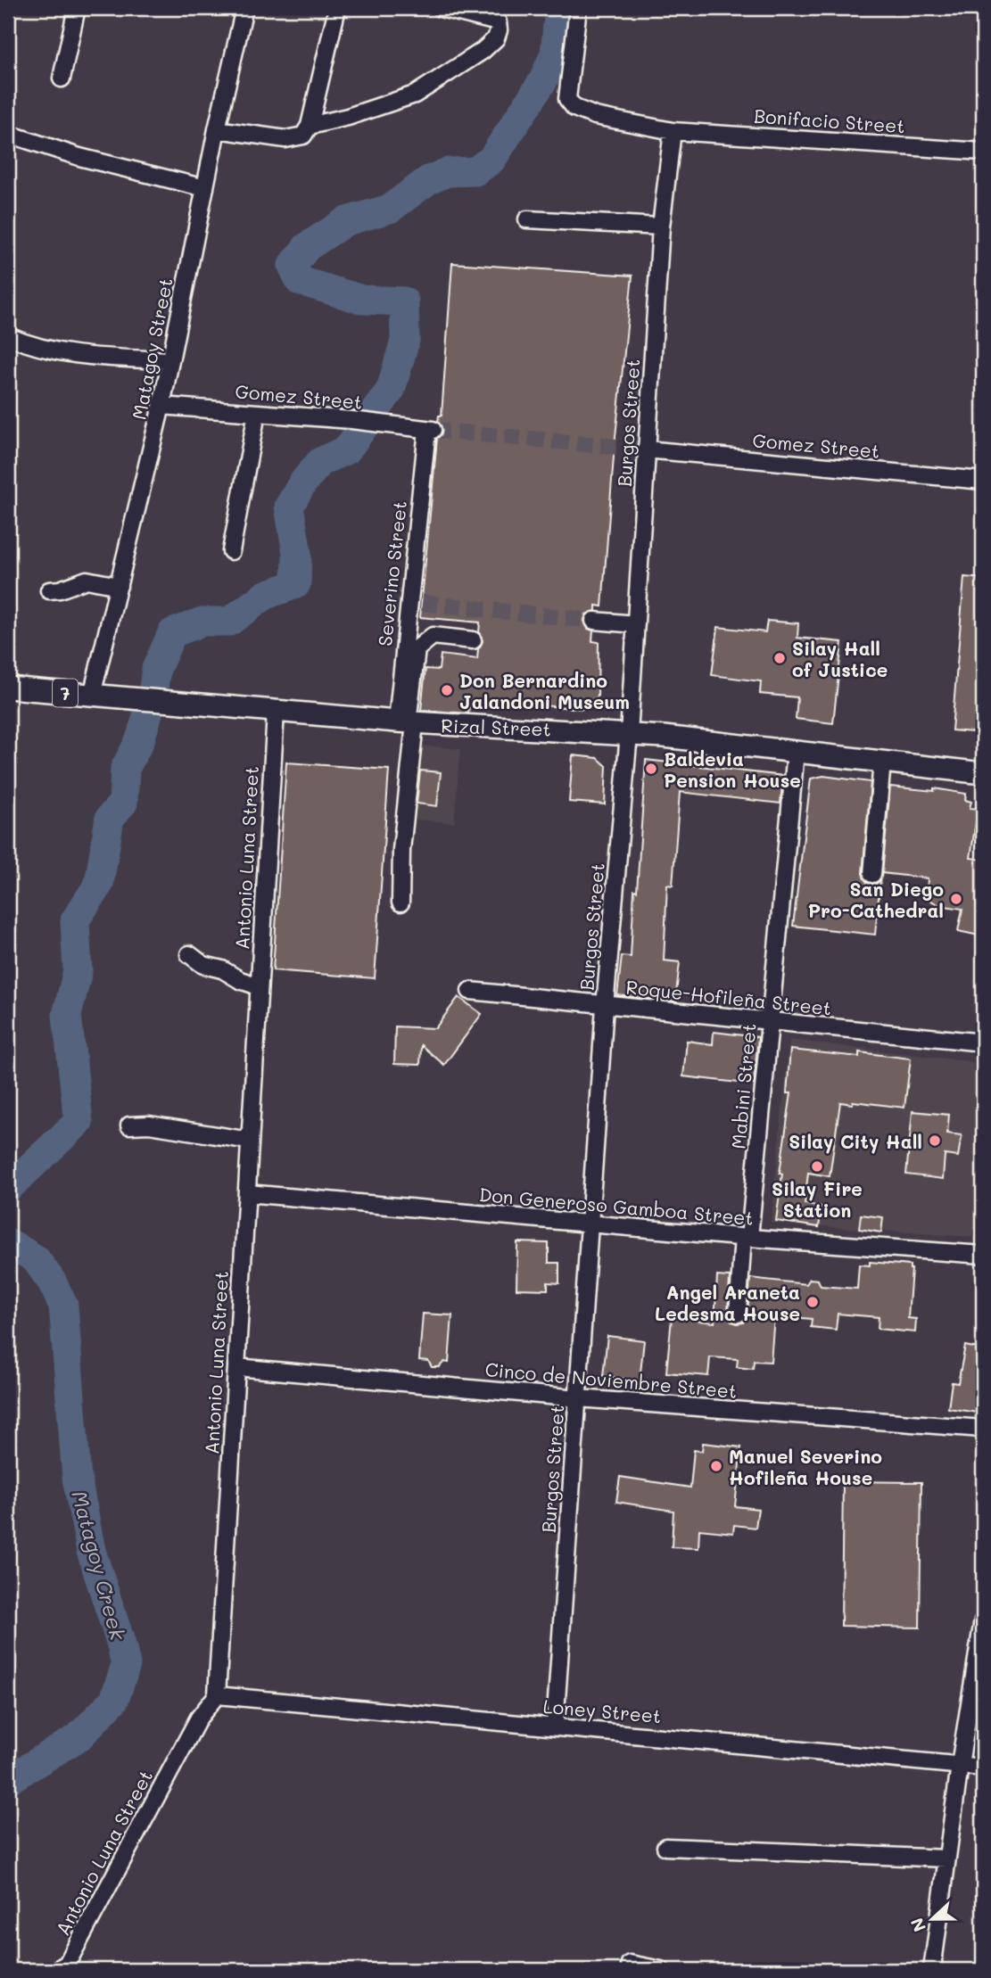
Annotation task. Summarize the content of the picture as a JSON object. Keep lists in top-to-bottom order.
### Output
{
  "streets": {
    "main road": ["7", "Rizal Street"],
    "street": [
      "Bonifacio Street",
      "Matagoy Street",
      "Gomez Street",
      "Burgos Street",
      "Severino Street",
      "Antonio Luna Street",
      "Roque-Hofileña Street",
      "Mabini Street",
      "Don Generoso Gamboa Street",
      "Cinco de Noviembre Street",
      "Loney Street"
    ]
  },
  "crossings": [
    ["Bonifacio Street", "Burgos Street"],
    ["Matagoy Street", "Gomez Street"],
    ["Matagoy Street", "Rizal Street"],
    ["Gomez Street", "Burgos Street"],
    ["Gomez Street", "Severino Street"],
    ["Burgos Street", "Rizal Street"],
    ["Burgos Street", "Roque-Hofileña Street"],
    ["Burgos Street", "Don Generoso Gamboa Street"],
    ["Burgos Street", "Cinco de Noviembre Street"],
    ["Burgos Street", "Loney Street"],
    ["Severino Street", "Rizal Street"],
    ["Rizal Street", "Antonio Luna Street"],
    ["Rizal Street", "Mabini Street"],
    ["Antonio Luna Street", "Don Generoso Gamboa Street"],
    ["Antonio Luna Street", "Cinco de Noviembre Street"],
    ["Antonio Luna Street", "Loney Street"],
    ["Roque-Hofileña Street", "Mabini Street"],
    ["Mabini Street", "Don Generoso Gamboa Street"]
  ],
  "water": ["Matagoy Creek"],
  "places": [
    "Silay Hall of Justice",
    "Don Bernardino Jalandoni Museum",
    "Baldevia Pension House",
    "San Diego Pro-Cathedral",
    "Silay City Hall",
    "Silay Fire Station",
    "Angel Araneta Ledesma House",
    "Manuel Severino Hofileña House"
  ],
  "north": "left"
}
